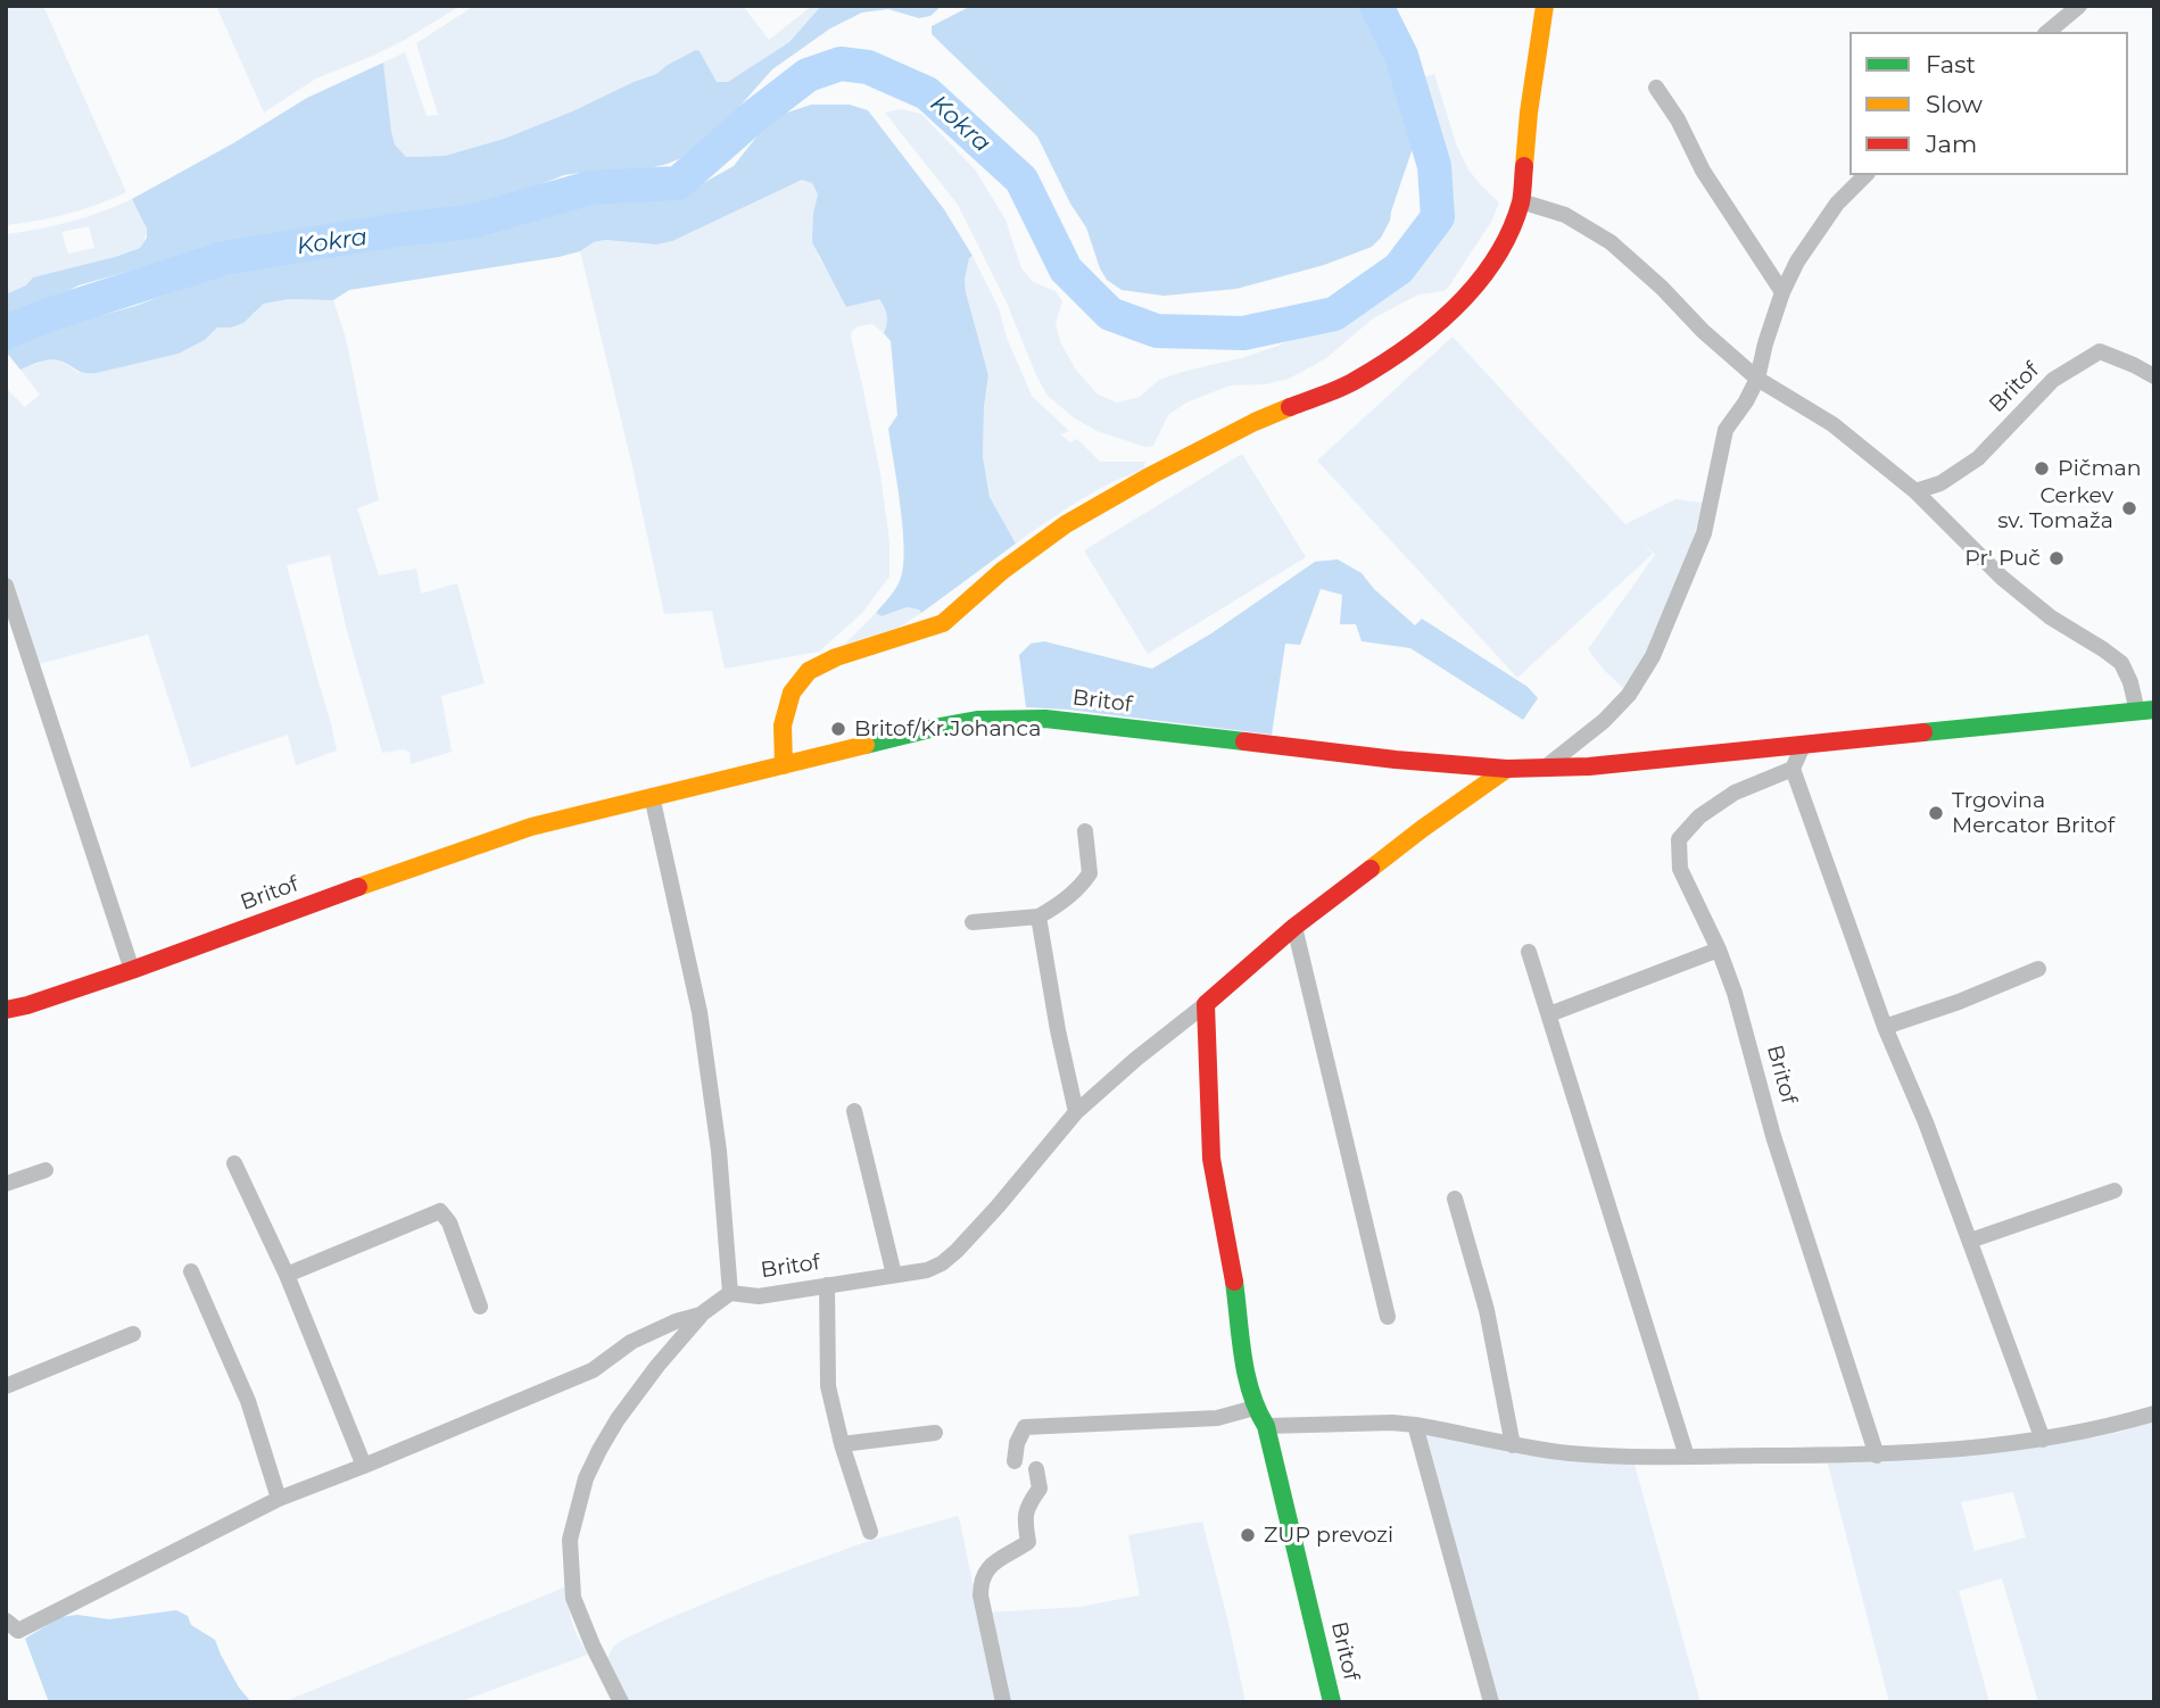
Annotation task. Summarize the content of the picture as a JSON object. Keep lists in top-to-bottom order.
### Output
{
  "streets": {
    "street": ["Britof"]
  },
  "water": ["Kokra"],
  "places": [
    "Pičman",
    "Cerkev sv. Tomaža",
    "Pr' Puč",
    "Britof/Kr.Johanca",
    "Trgovina Mercator Britof",
    "ZUP prevozi"
  ],
  "legend": ["Fast", "Slow", "Jam"]
}
